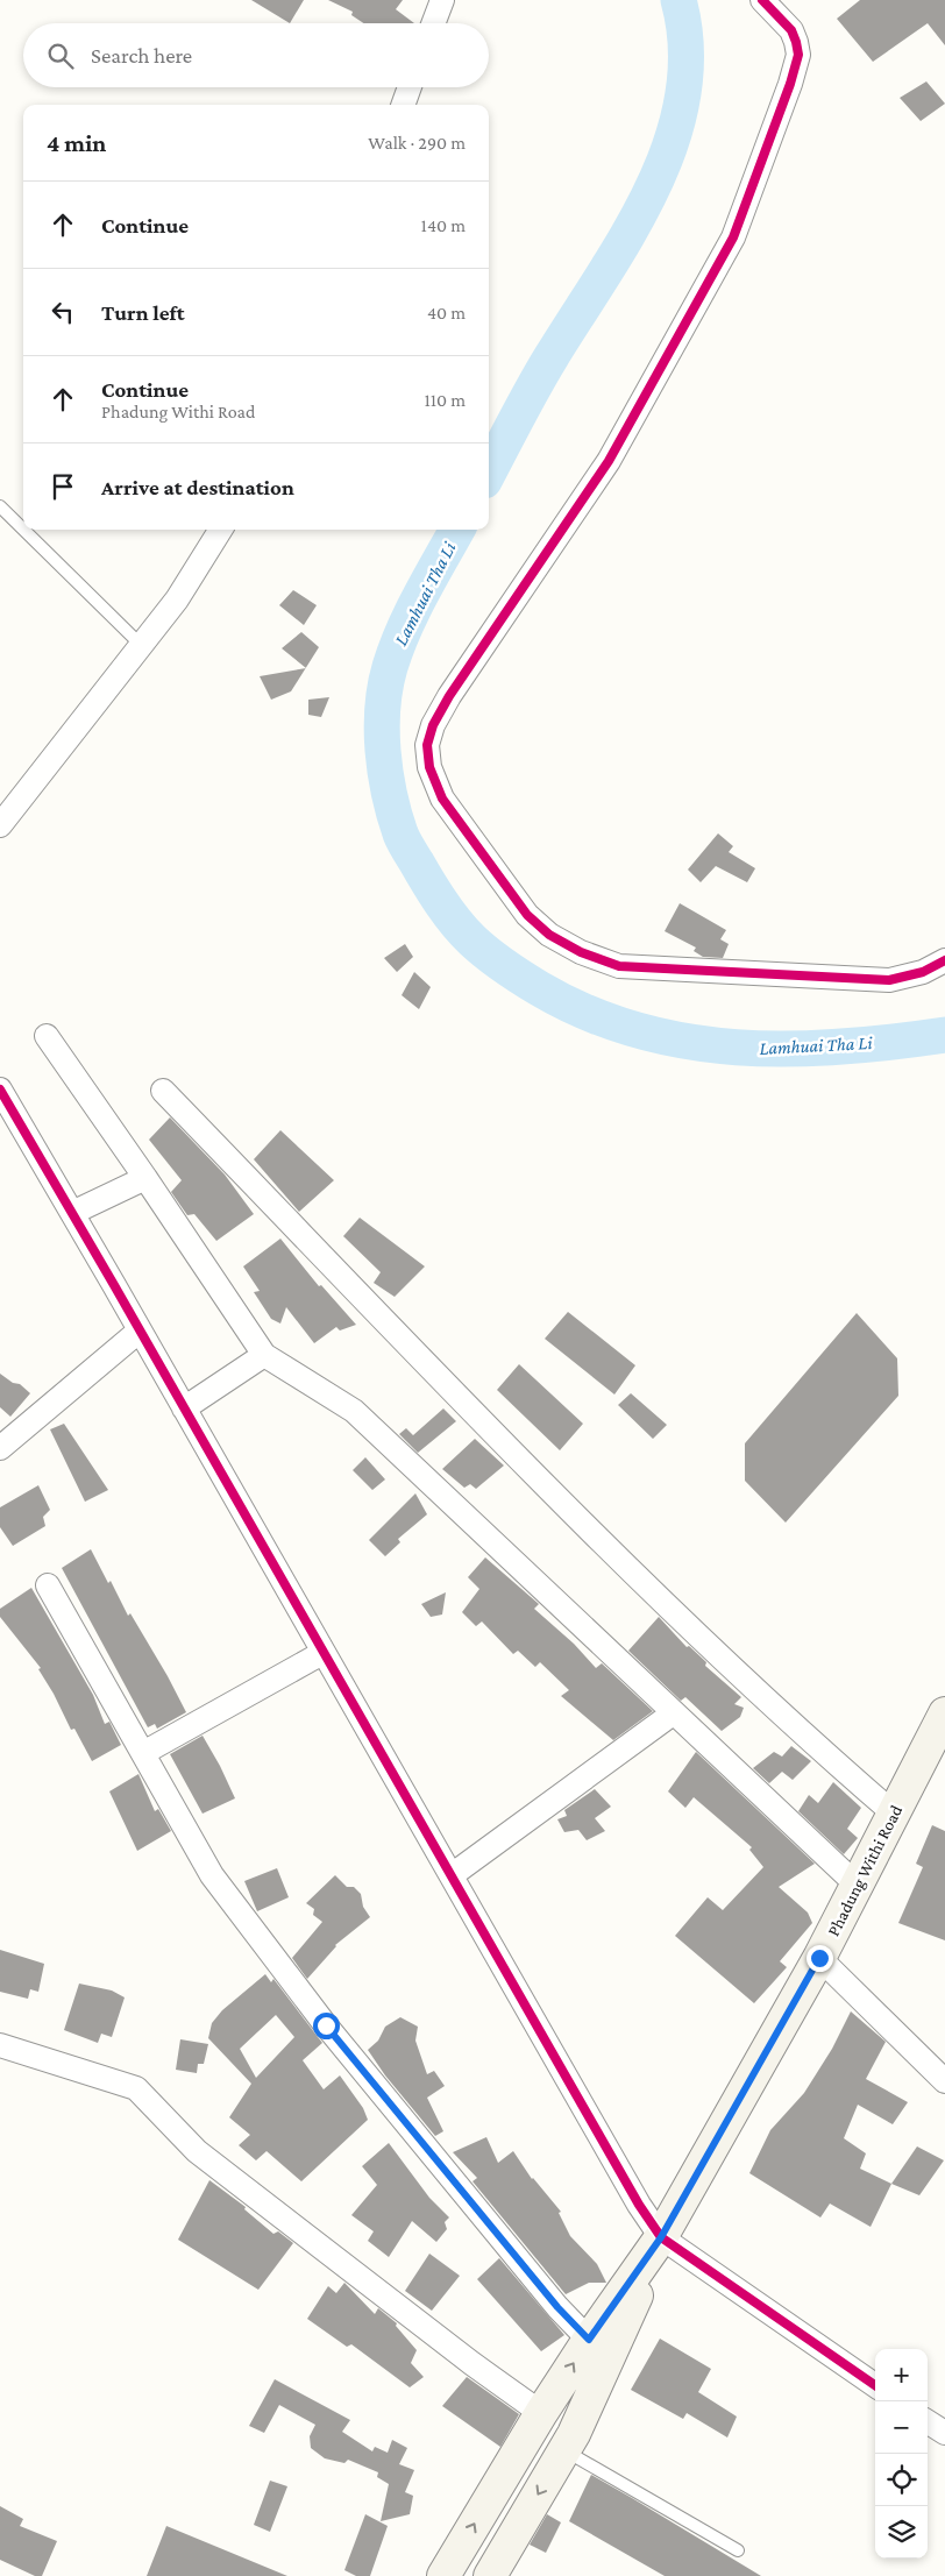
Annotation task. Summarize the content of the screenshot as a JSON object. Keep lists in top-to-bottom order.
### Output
{
  "streets": {
    "main road": ["Phadung Withi Road"]
  },
  "water": ["Lamhuai Tha Li"],
  "page": {
    "search": "Search here",
    "heading": ["4 min", "Walk · 290 m"],
    "list": [
      ["Continue", "140 m"],
      ["Turn left", "40 m"],
      ["Continue", "Phadung Withi Road", "110 m"],
      "Arrive at destination"
    ],
    "map_buttons": ["+", "−"]
  }
}
